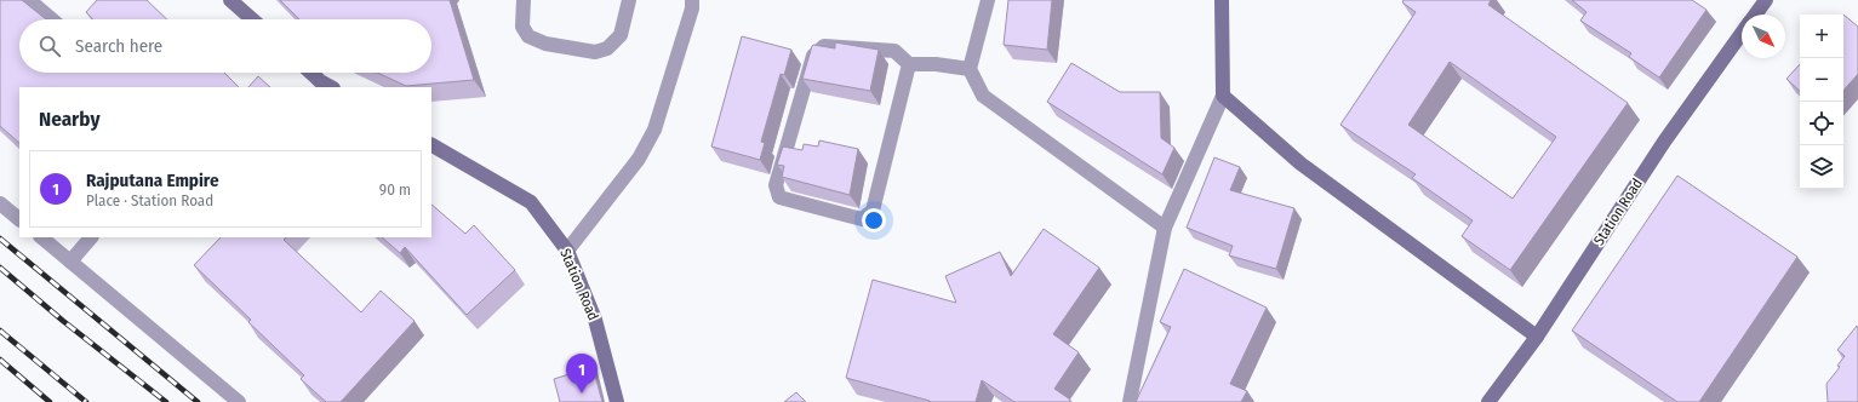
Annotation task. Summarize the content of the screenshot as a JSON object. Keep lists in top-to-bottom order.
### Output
{
  "streets": {
    "street": ["Station Road"]
  },
  "north": "bottom right",
  "page": {
    "map_buttons": ["+", "−"],
    "search": "Search here",
    "heading": "Nearby",
    "list": [
      {
        "mark": "1",
        "name": "Rajputana Empire",
        "note": "Place · Station Road",
        "value": "90 m"
      }
    ],
    "pins": "1"
  }
}
